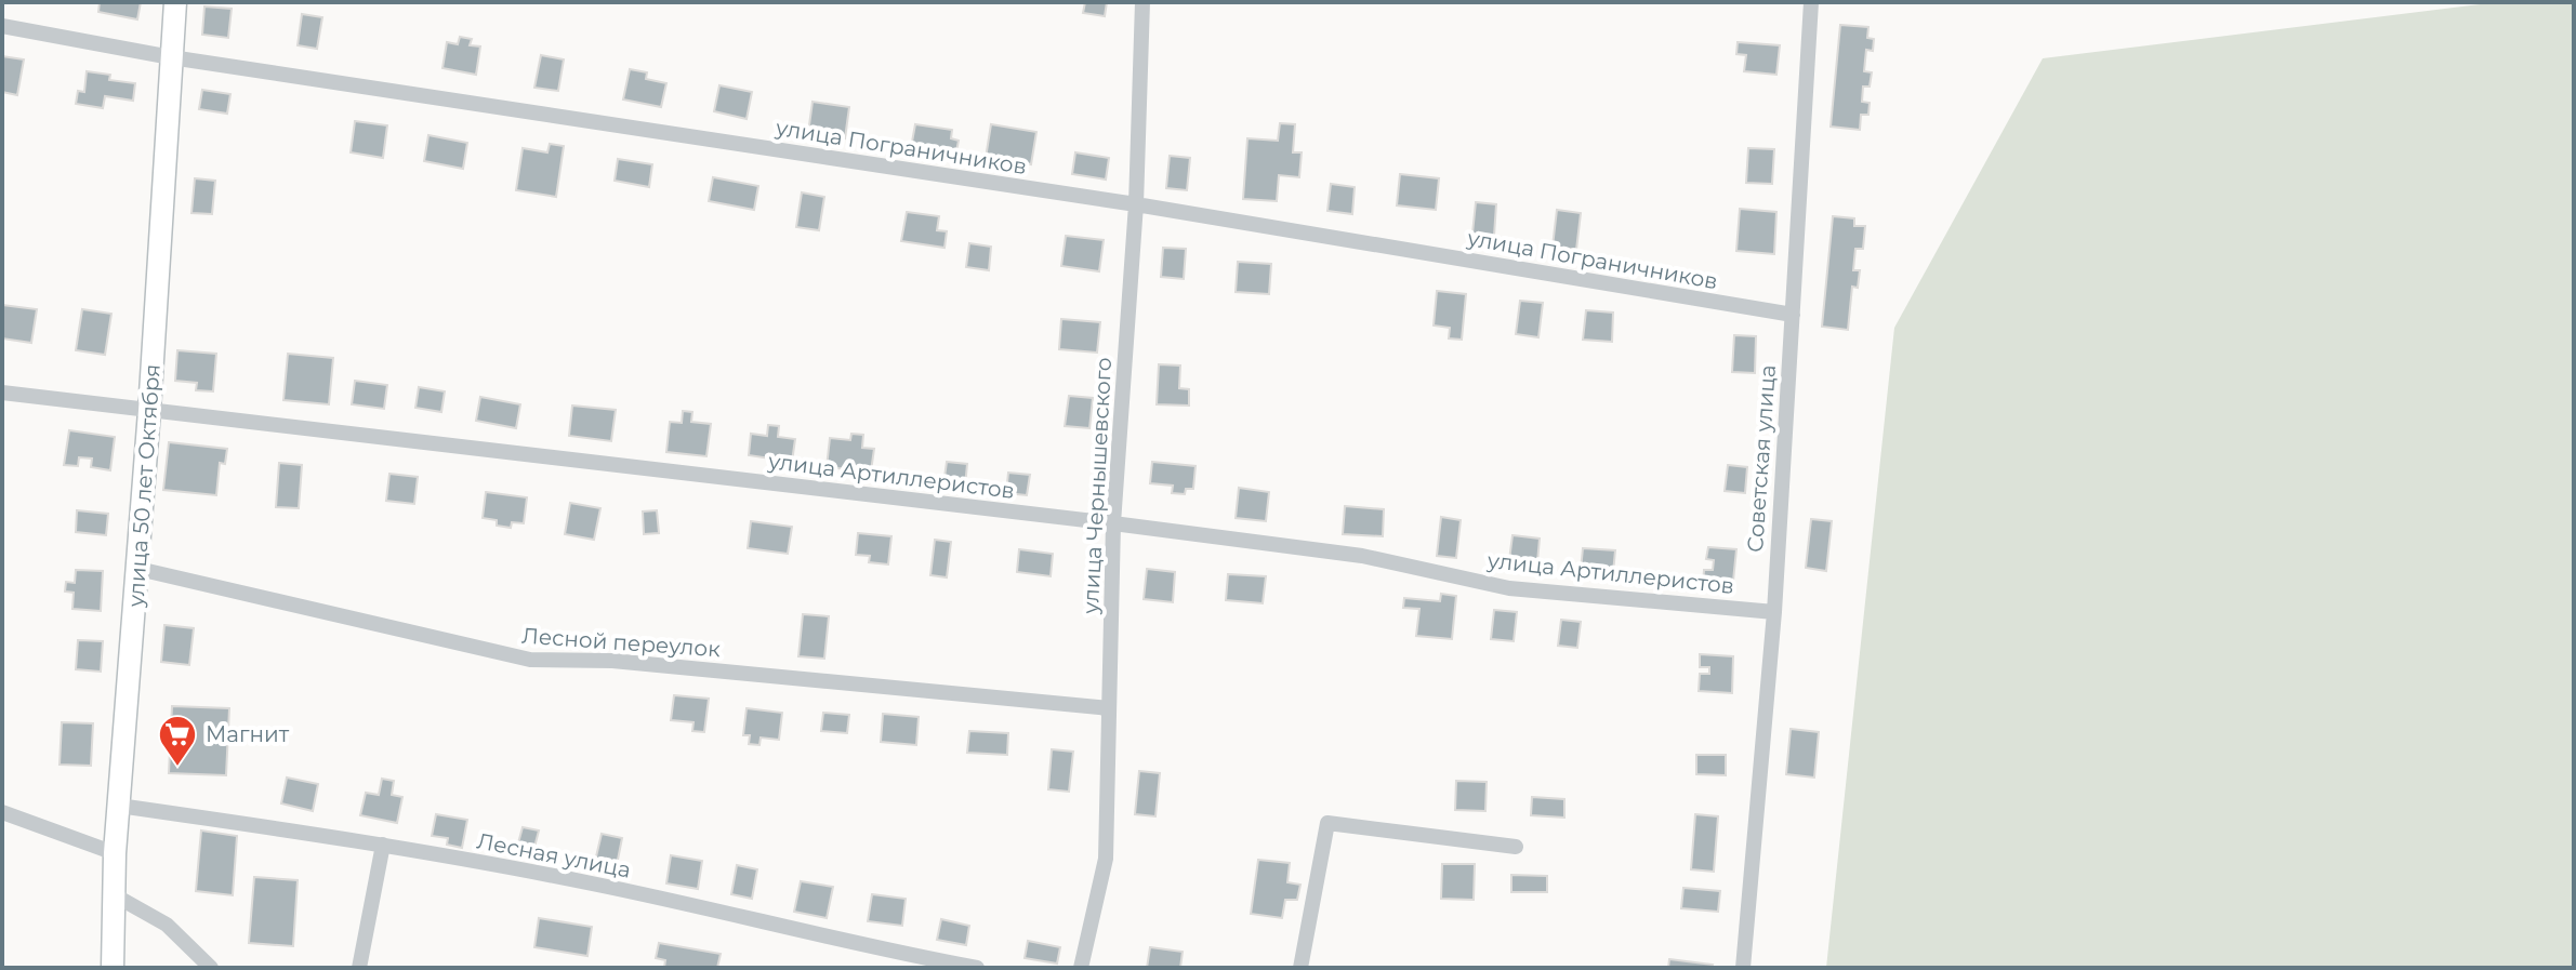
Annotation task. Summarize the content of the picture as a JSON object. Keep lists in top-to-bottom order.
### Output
{
  "streets": {
    "street": [
      "улица Пограничников",
      "Советская улица",
      "улица Артиллеристов",
      "улица 50 лет Октября",
      "улица Чернышевского",
      "Лесной переулок",
      "Лесная улица"
    ]
  },
  "crossings": [
    ["улица Пограничников", "Советская улица"],
    ["улица Пограничников", "улица 50 лет Октября"],
    ["улица Пограничников", "улица Чернышевского"],
    ["Советская улица", "улица Артиллеристов"],
    ["улица Артиллеристов", "улица 50 лет Октября"],
    ["улица Артиллеристов", "улица Чернышевского"],
    ["улица 50 лет Октября", "Лесной переулок"],
    ["улица 50 лет Октября", "Лесная улица"],
    ["улица Чернышевского", "Лесной переулок"]
  ],
  "places": {
    "supermarket": ["Магнит"]
  }
}
